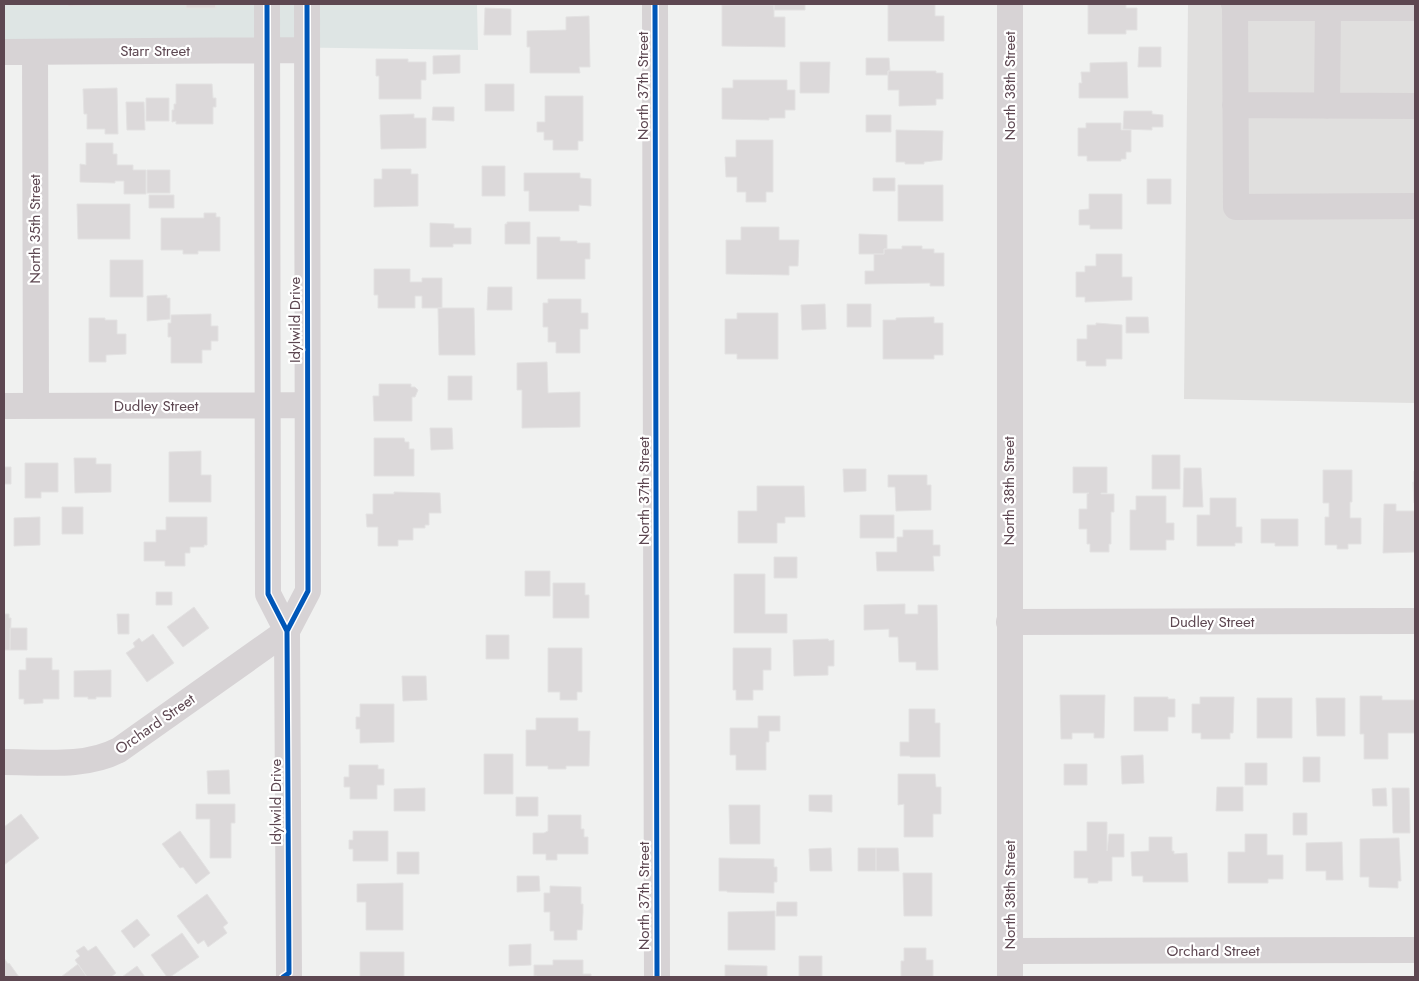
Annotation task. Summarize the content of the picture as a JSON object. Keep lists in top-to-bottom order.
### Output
{
  "streets": {
    "street": [
      "Starr Street",
      "North 37th Street",
      "North 38th Street",
      "North 35th Street",
      "Idylwild Drive",
      "Dudley Street",
      "Orchard Street"
    ]
  },
  "crossings": [
    ["Starr Street", "North 35th Street"],
    ["Starr Street", "Idylwild Drive"],
    ["North 38th Street", "Dudley Street"],
    ["North 38th Street", "Orchard Street"],
    ["North 35th Street", "Dudley Street"],
    ["Idylwild Drive", "Dudley Street"],
    ["Idylwild Drive", "Orchard Street"]
  ]
}
